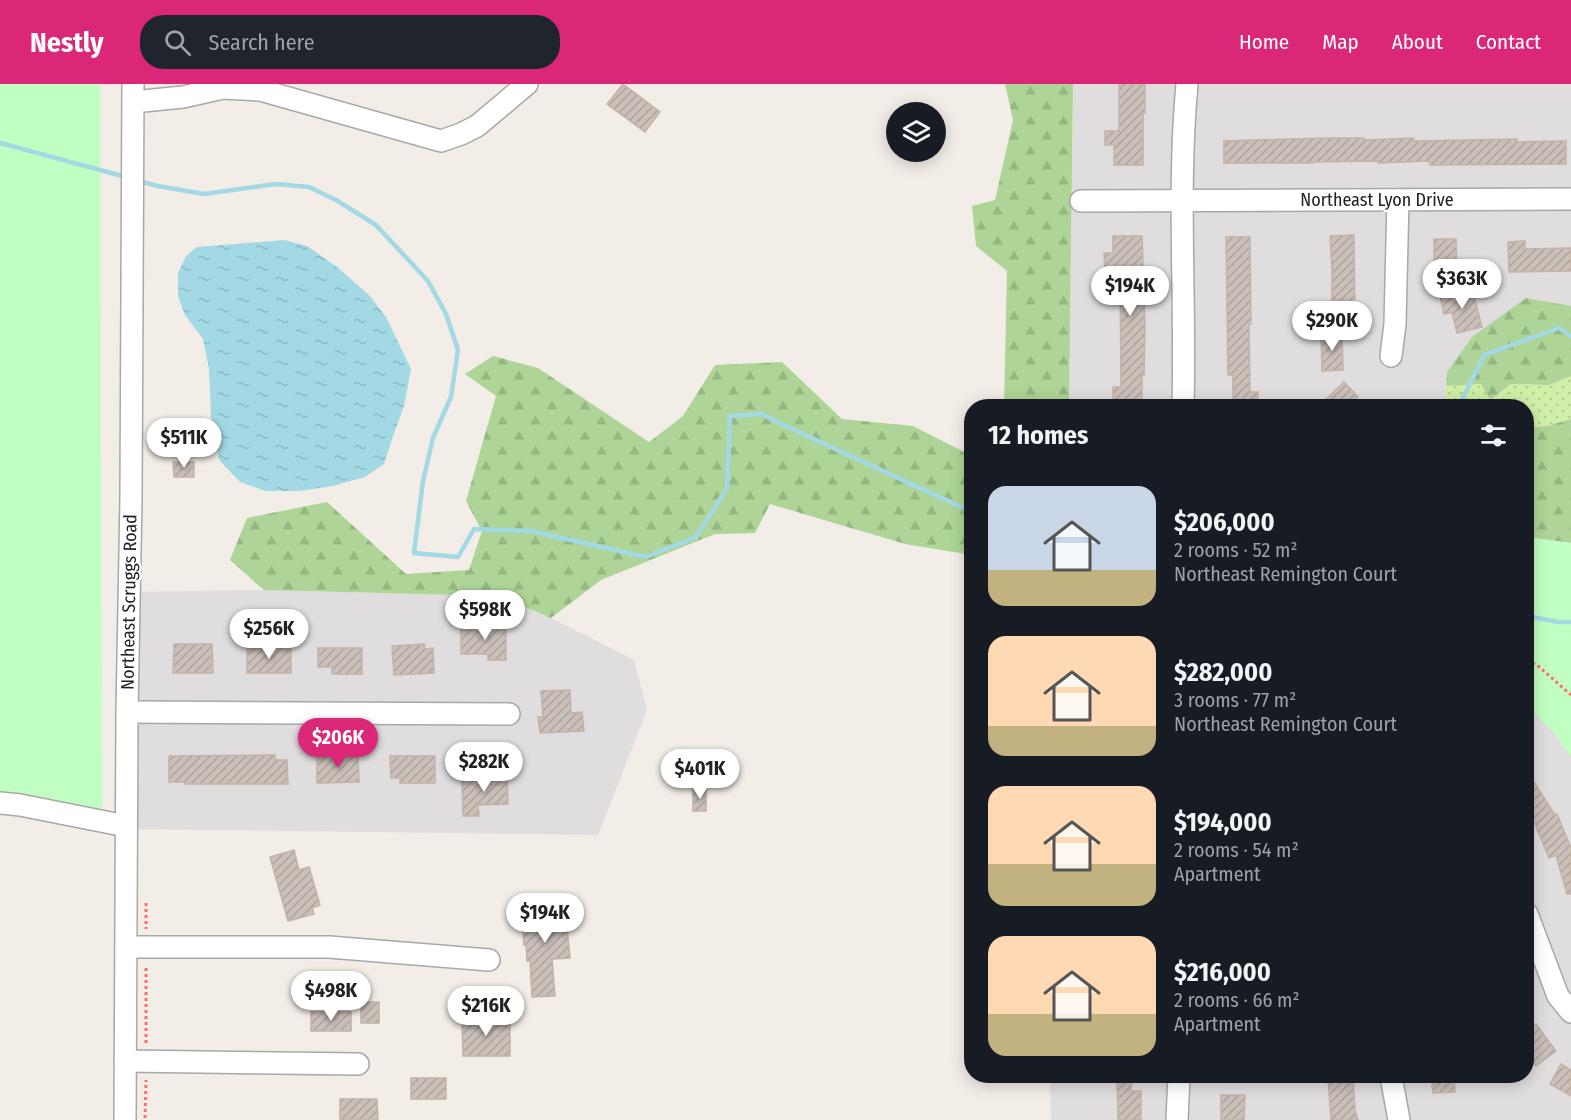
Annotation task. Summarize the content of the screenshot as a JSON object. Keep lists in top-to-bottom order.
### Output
{
  "streets": {
    "street": ["Northeast Lyon Drive", "Northeast Scruggs Road"]
  },
  "page": {
    "header": "Nestly",
    "search": "Search here",
    "nav": [
      "Home",
      "Map",
      "About",
      "Contact"
    ],
    "price": [
      "$363K",
      "$194K",
      "$290K",
      "$511K",
      "$598K",
      "$256K",
      "$206K",
      "$282K",
      "$401K",
      "$194K",
      "$498K",
      "$216K"
    ],
    "heading": "12 homes",
    "list": [
      {
        "name": "$206,000",
        "note": "2 rooms · 52 m² · Northeast Remington Court"
      },
      {
        "name": "$282,000",
        "note": "3 rooms · 77 m² · Northeast Remington Court"
      },
      {
        "name": "$194,000",
        "note": "2 rooms · 54 m² · Apartment"
      },
      {
        "name": "$216,000",
        "note": "2 rooms · 66 m² · Apartment"
      }
    ]
  }
}
